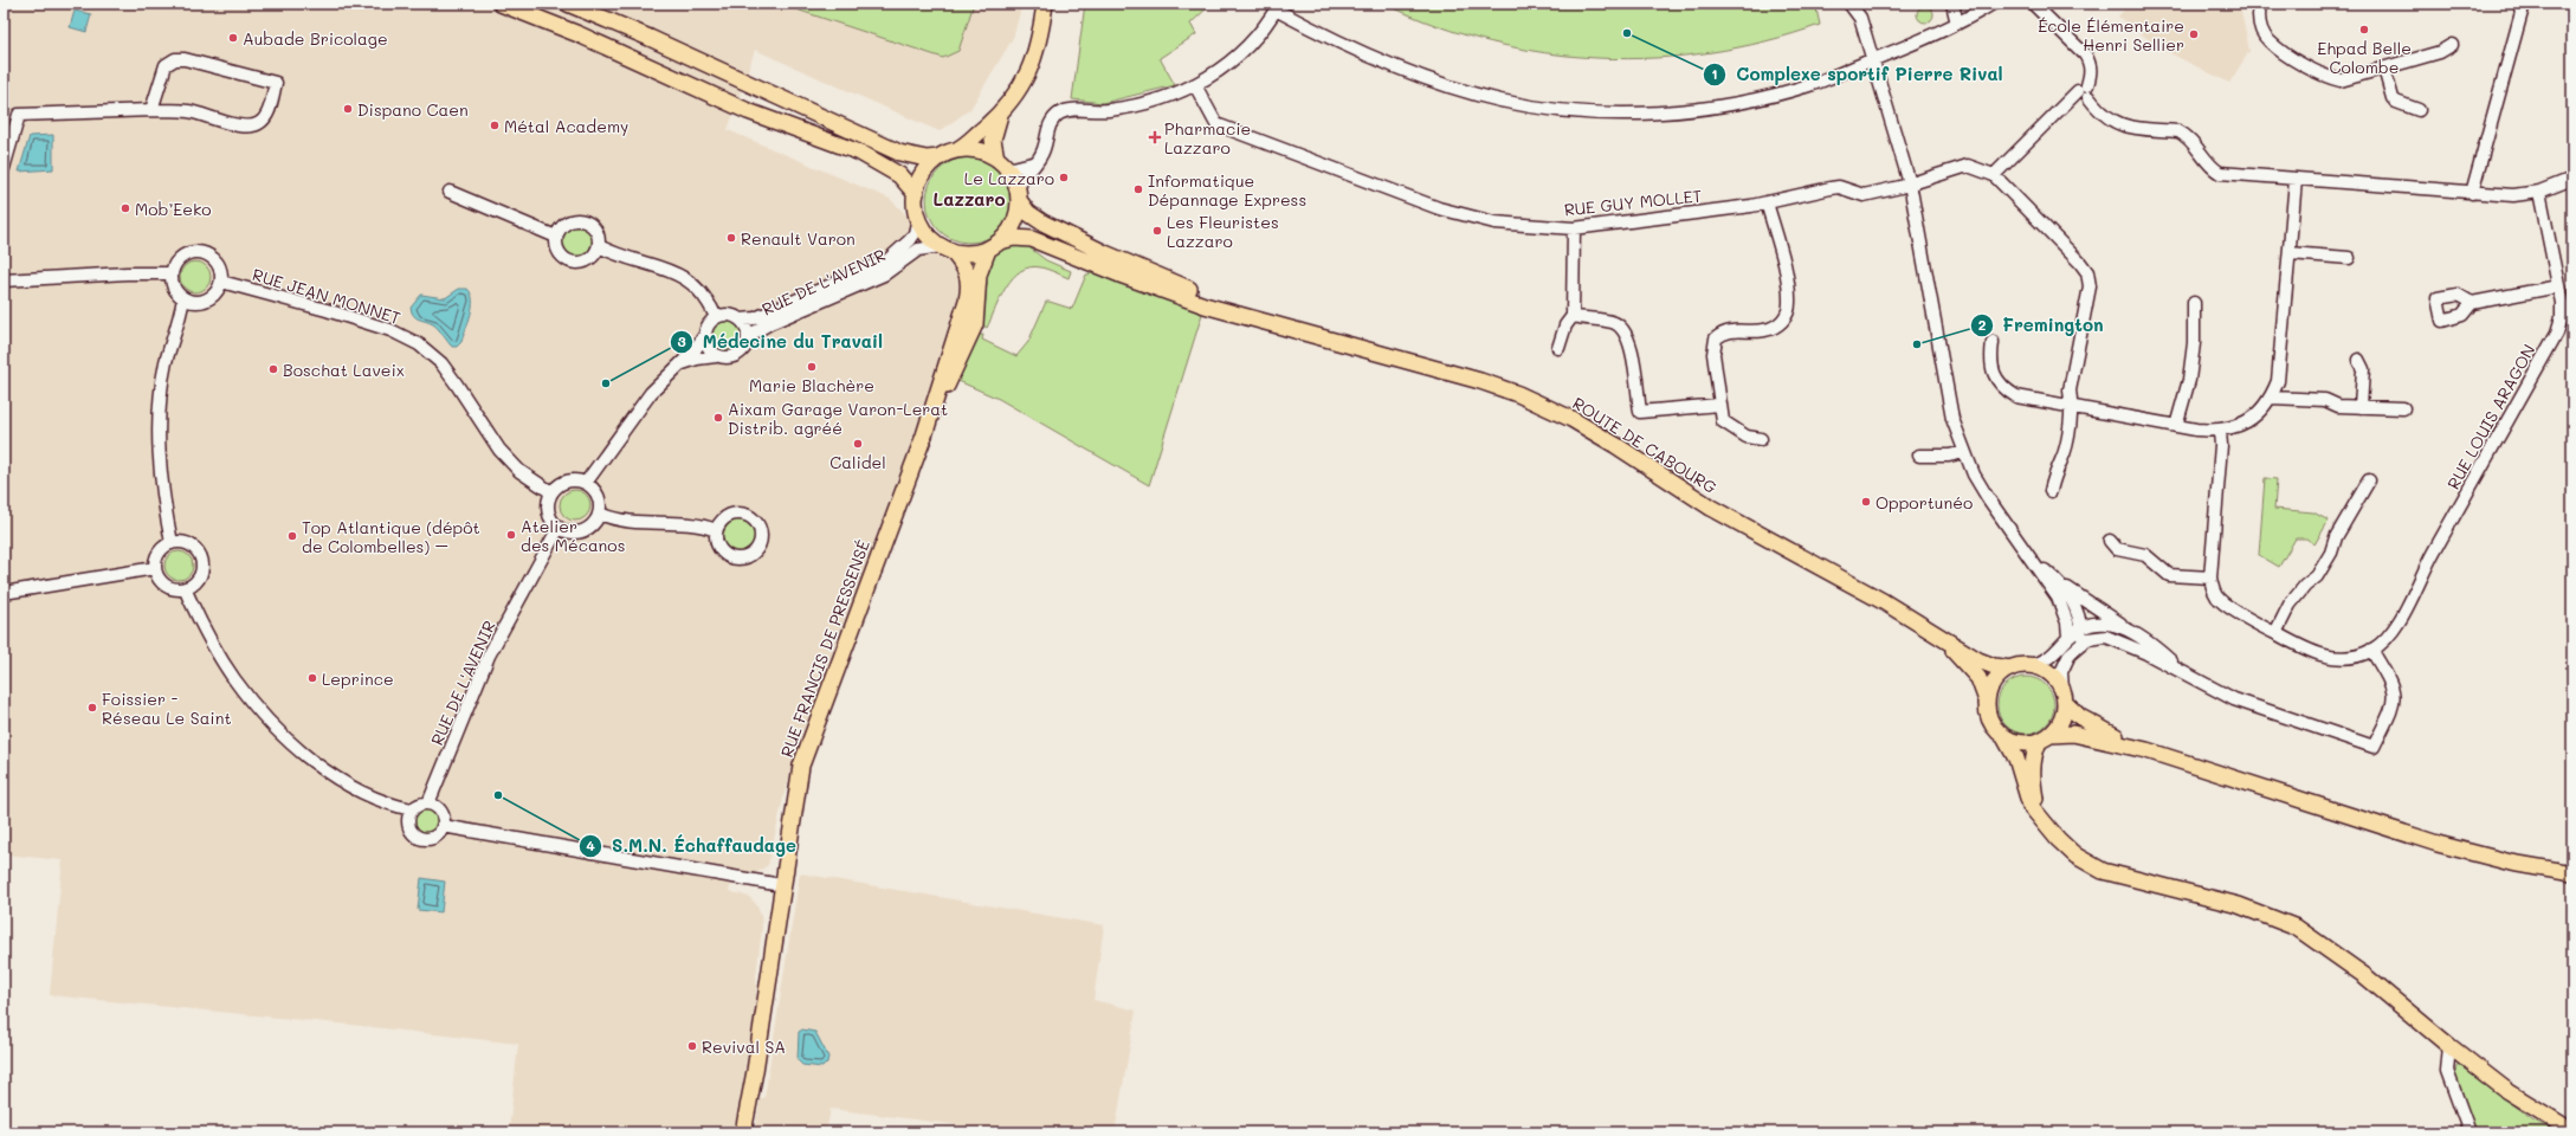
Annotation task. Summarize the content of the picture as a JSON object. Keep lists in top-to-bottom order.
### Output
{
  "streets": {
    "main road": ["ROUTE DE CABOURG", "RUE FRANCIS DE PRESSENSÉ"],
    "street": [
      "RUE GUY MOLLET",
      "RUE DE L'AVENIR",
      "RUE JEAN MONNET",
      "RUE LOUIS ARAGON"
    ]
  },
  "crossings": [
    ["RUE DE L'AVENIR", "RUE JEAN MONNET"]
  ],
  "districts": ["Lazzaro"],
  "places": {
    "other": [
      "Ehpad Belle Colombe",
      "Complexe sportif Pierre Rival",
      "École Élémentaire Henri Sellier",
      "Aubade Bricolage",
      "Dispano Caen",
      "Métal Academy",
      "Le Lazzaro",
      "Informatique Dépannage Express",
      "Mob’Eeko",
      "Les Fleuristes Lazzaro",
      "Renault Varon",
      "Fremington",
      "Marie Blachère",
      "Boschat Laveix",
      "Médecine du Travail",
      "Aixam Garage Varon-Lerat Distrib. agréé",
      "Calidel",
      "Opportunéo",
      "Atelier des Mécanos",
      "Top Atlantique (dépôt de Colombelles) –",
      "Leprince",
      "Foissier - Réseau Le Saint",
      "S.M.N. Échaffaudage",
      "Revival SA"
    ],
    "health": ["Pharmacie Lazzaro"]
  }
}
